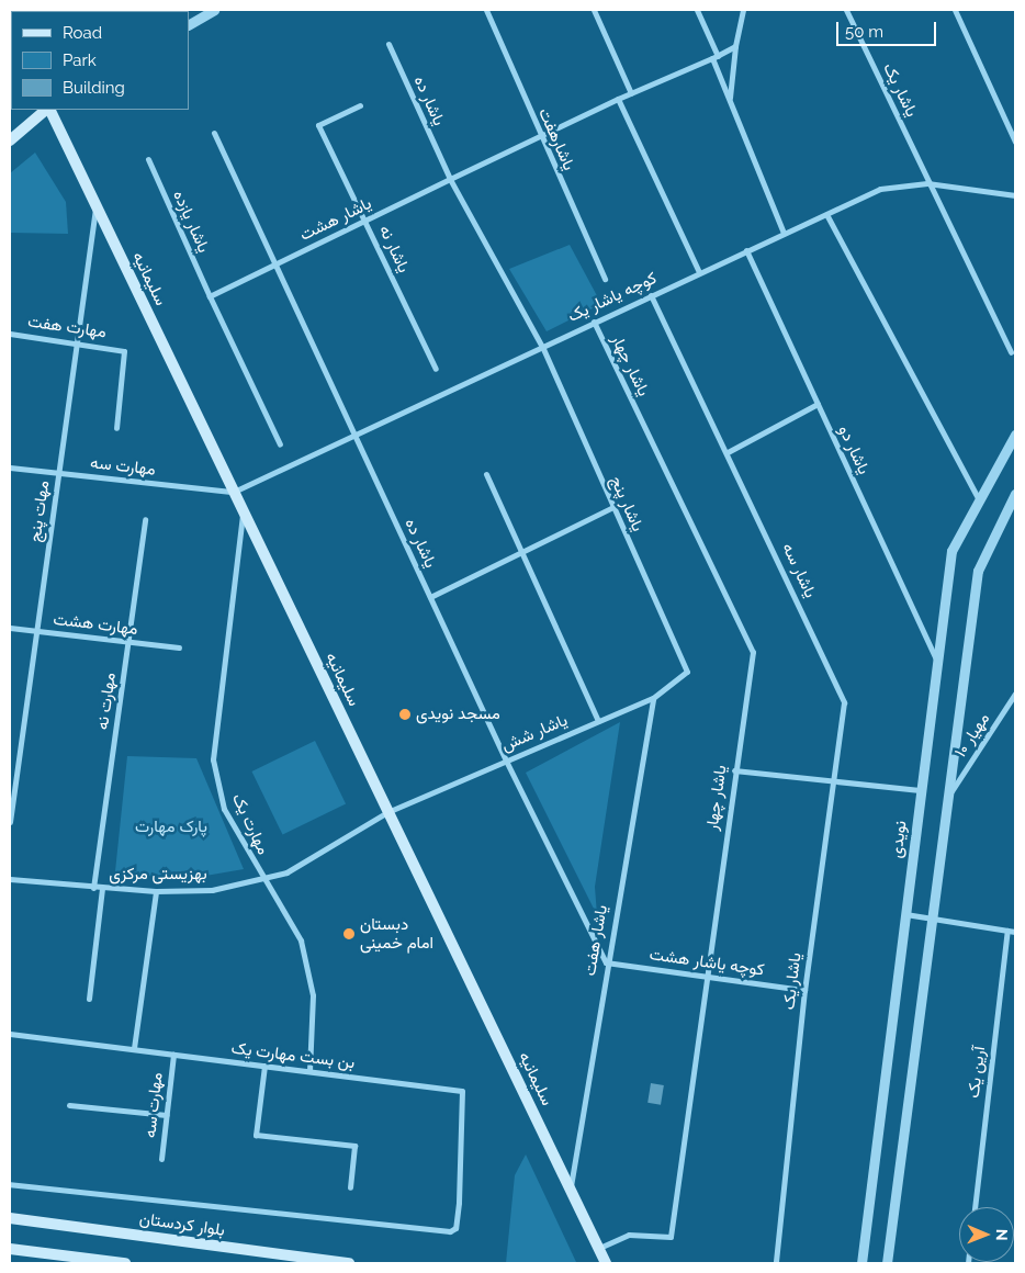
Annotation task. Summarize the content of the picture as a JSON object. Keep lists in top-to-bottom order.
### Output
{
  "streets": {
    "main road": ["سلیمانیه", "بلوار کردستان"],
    "street": [
      "یاشار یک",
      "یاشار ده",
      "یاشارهفت",
      "یاشار هشت",
      "یاشار یازده",
      "یاشار نه",
      "کوچه یاشار یک",
      "مهارت هفت",
      "یاشار چهار",
      "یاشار دو",
      "مهارت سه",
      "یاشار پنج",
      "مهات پنج",
      "یاشار سه",
      "مهارت هشت",
      "مهارت نه",
      "یاشار شش",
      "مهیار ۱۰",
      "مهارت یک",
      "نویدی",
      "بهزیستی مرکزی",
      "یاشار هفت",
      "کوچه یاشار هشت",
      "بن بست مهارت یک",
      "آرین یک"
    ]
  },
  "crossings": [
    ["یاشار یک", "کوچه یاشار یک"],
    ["یاشار یک", "یاشار سه"],
    ["یاشار یک", "کوچه یاشار هشت"],
    ["یاشار ده", "یاشار هشت"],
    ["یاشار ده", "کوچه یاشار یک"],
    ["یاشار ده", "یاشار شش"],
    ["یاشار ده", "یاشار هفت"],
    ["یاشار ده", "کوچه یاشار هشت"],
    ["یاشار هشت", "یاشار یازده"],
    ["یاشار هشت", "یاشار نه"],
    ["سلیمانیه", "کوچه یاشار یک"],
    ["سلیمانیه", "یاشار چهار"],
    ["سلیمانیه", "مهارت سه"],
    ["سلیمانیه", "مهات پنج"],
    ["سلیمانیه", "یاشار شش"],
    ["سلیمانیه", "مهارت یک"],
    ["سلیمانیه", "بهزیستی مرکزی"],
    ["سلیمانیه", "یاشار هفت"],
    ["کوچه یاشار یک", "یاشار چهار"],
    ["کوچه یاشار یک", "یاشار دو"],
    ["کوچه یاشار یک", "مهارت سه"],
    ["کوچه یاشار یک", "یاشار پنج"],
    ["کوچه یاشار یک", "یاشار سه"],
    ["مهارت هفت", "مهات پنج"],
    ["یاشار چهار", "کوچه یاشار هشت"],
    ["یاشار دو", "نویدی"],
    ["مهارت سه", "مهات پنج"],
    ["مهارت سه", "بن بست مهارت یک"],
    ["یاشار پنج", "یاشار شش"],
    ["مهات پنج", "مهارت هشت"],
    ["مهارت هشت", "مهارت نه"],
    ["مهارت نه", "بهزیستی مرکزی"],
    ["یاشار شش", "بهزیستی مرکزی"],
    ["یاشار شش", "یاشار هفت"],
    ["مهارت یک", "بهزیستی مرکزی"],
    ["مهارت یک", "بن بست مهارت یک"],
    ["یاشار هفت", "کوچه یاشار هشت"]
  ],
  "parks": ["پارک مهارت"],
  "places": ["مسجد نویدی", "دبستان امام خمینی"],
  "legend": ["Road", "Park", "Building"],
  "scale_bar": "50 m",
  "north": "right"
}
